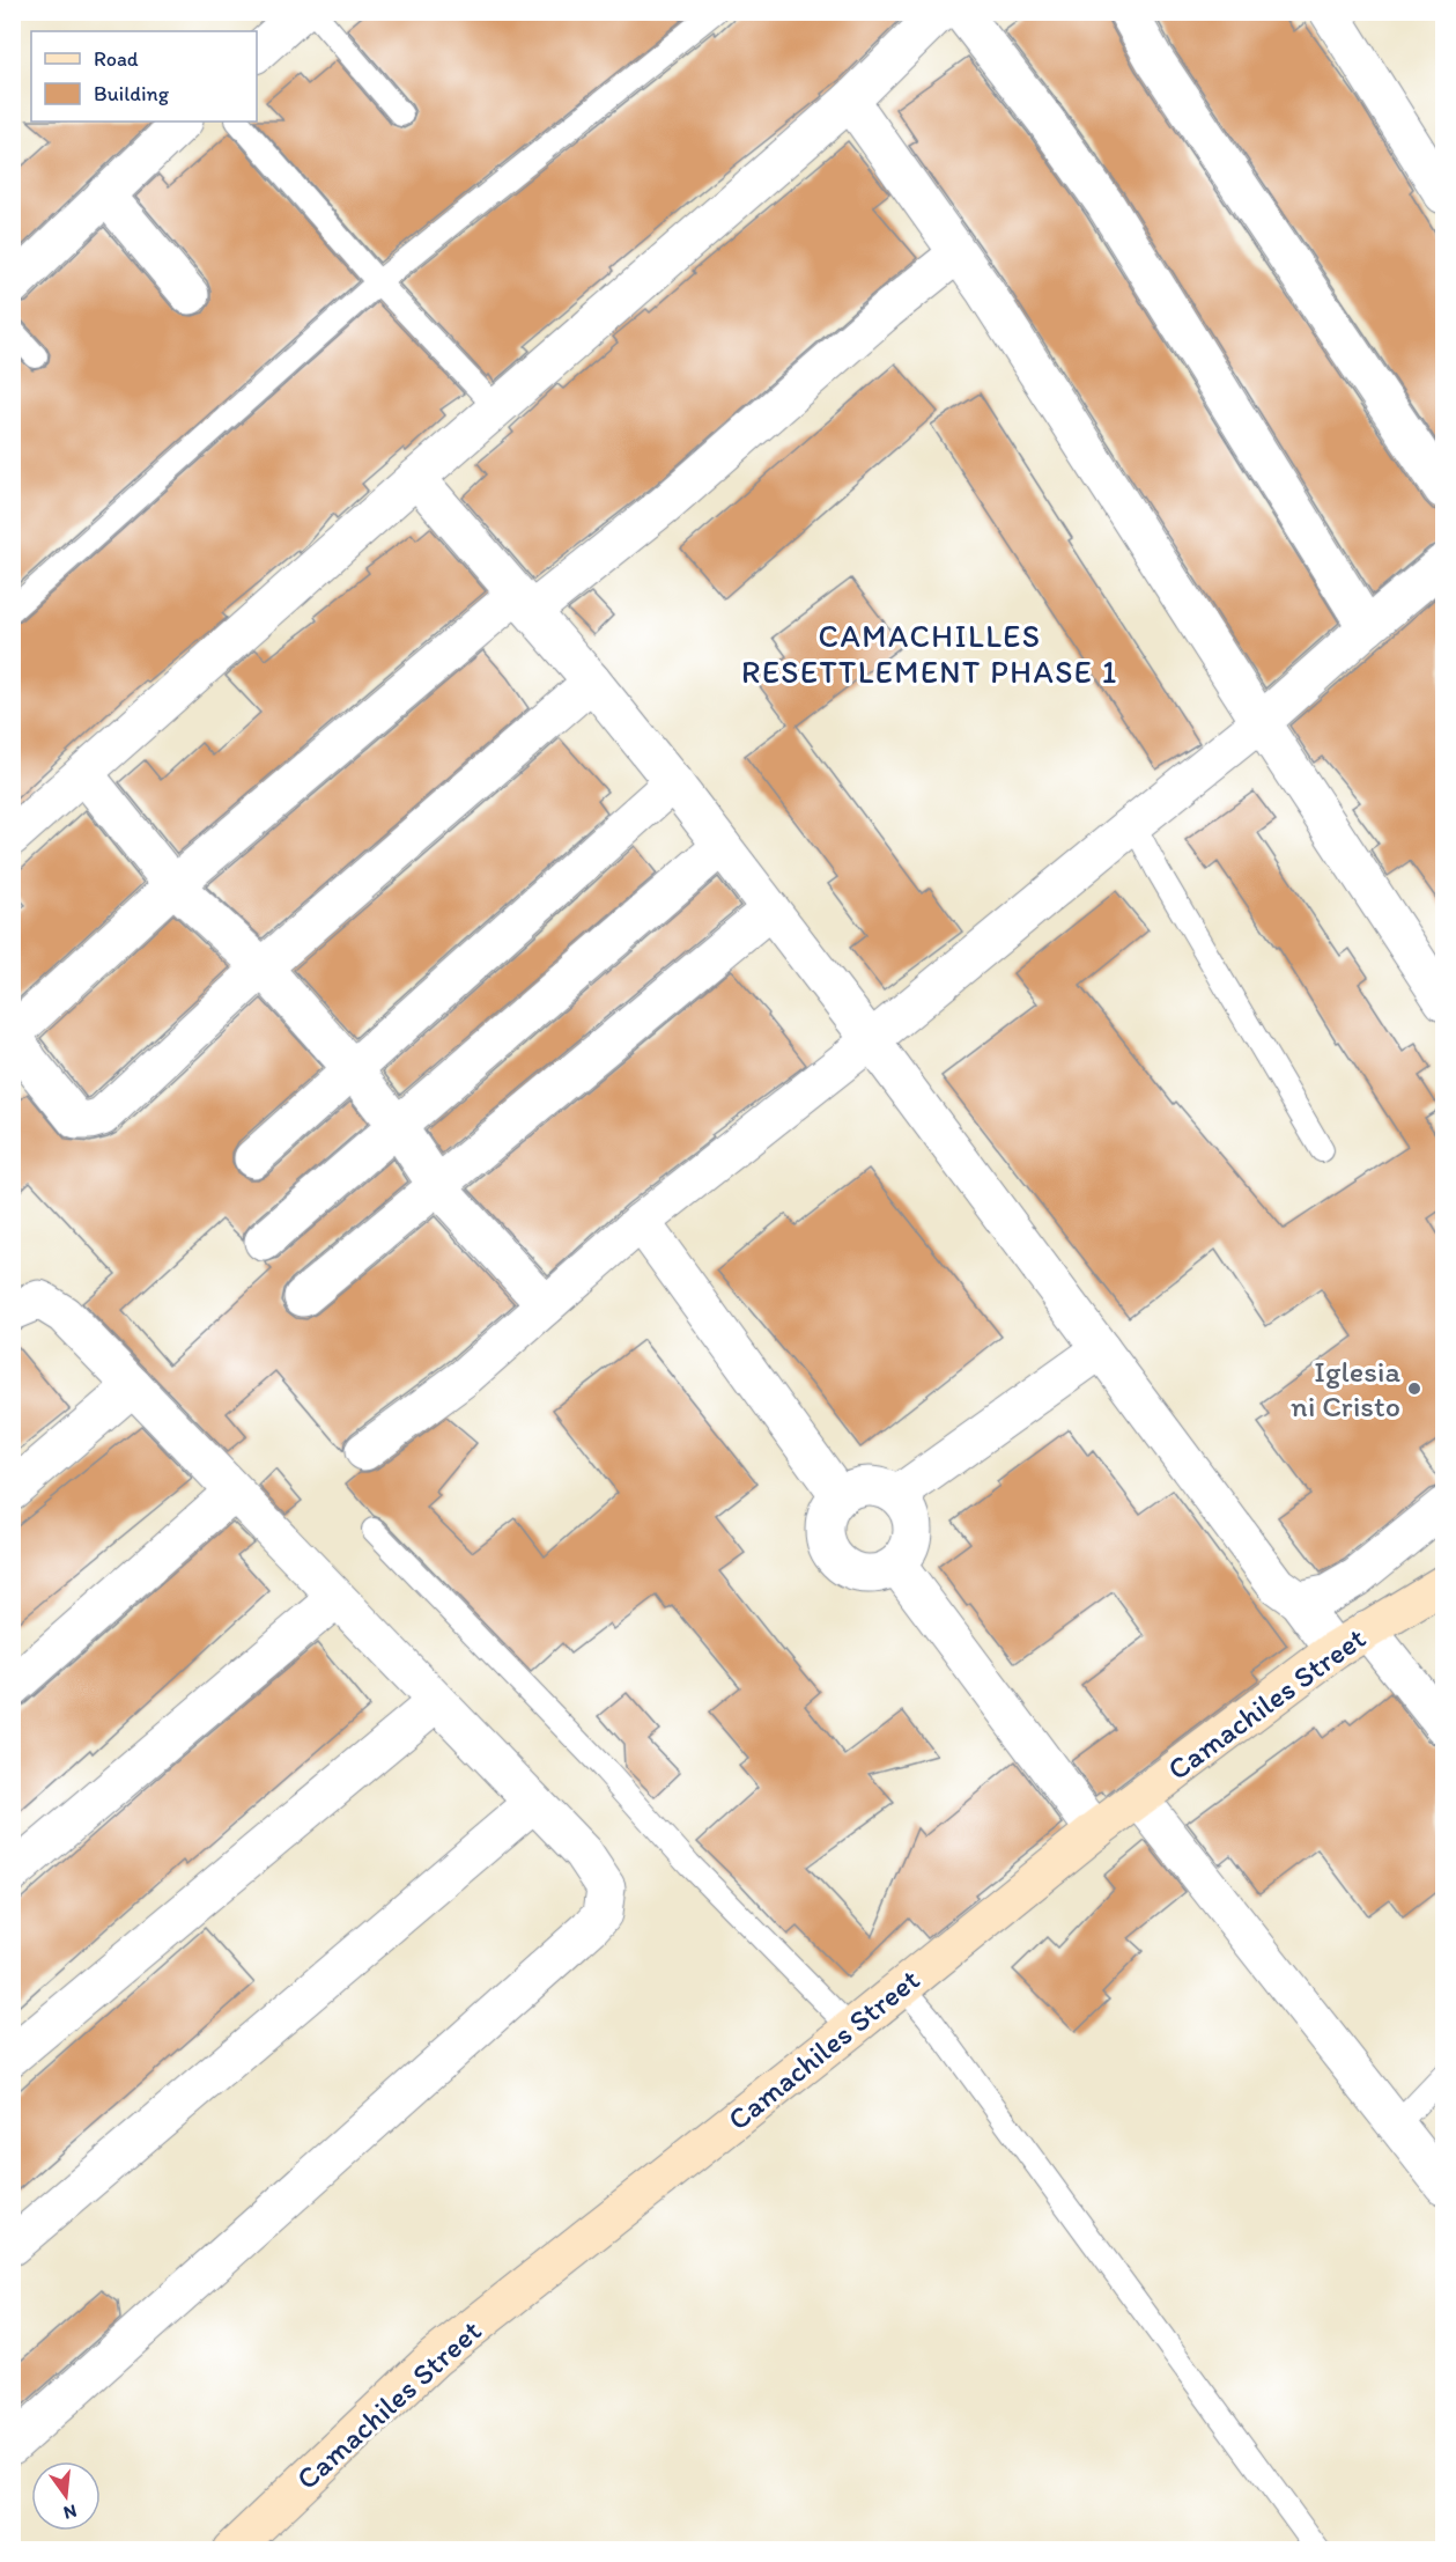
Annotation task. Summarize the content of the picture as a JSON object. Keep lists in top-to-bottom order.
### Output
{
  "streets": {
    "street": ["Camachiles Street"]
  },
  "districts": ["CAMACHILLES RESETTLEMENT PHASE 1"],
  "places": ["Iglesia ni Cristo"],
  "legend": ["Road", "Building"],
  "north": "bottom"
}
